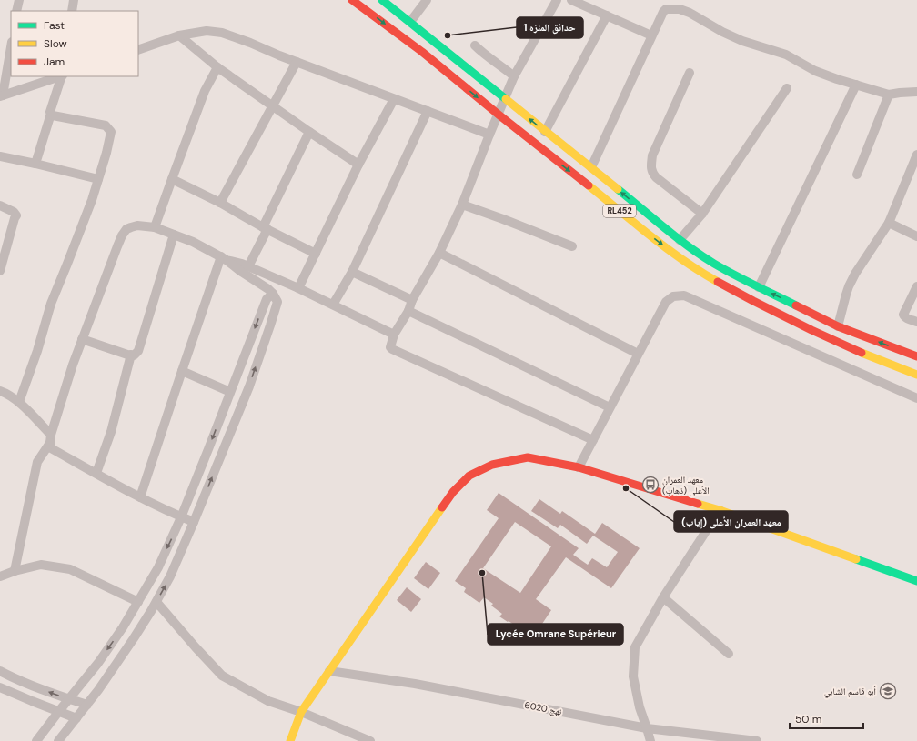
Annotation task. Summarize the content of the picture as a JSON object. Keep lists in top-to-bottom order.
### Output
{
  "streets": {
    "main road": ["RL452"],
    "street": ["نهج 6020"]
  },
  "places": {
    "other": ["حدائق المنزه 1", "معهد العمران الأعلى (إياب)", "Lycée Omrane Supérieur"],
    "bus stop": ["معهد العمران الأعلى (ذهاب)"],
    "school or university": ["أبو قاسم الشابي"]
  },
  "legend": ["Fast", "Slow", "Jam"],
  "scale_bar": "50 m"
}
